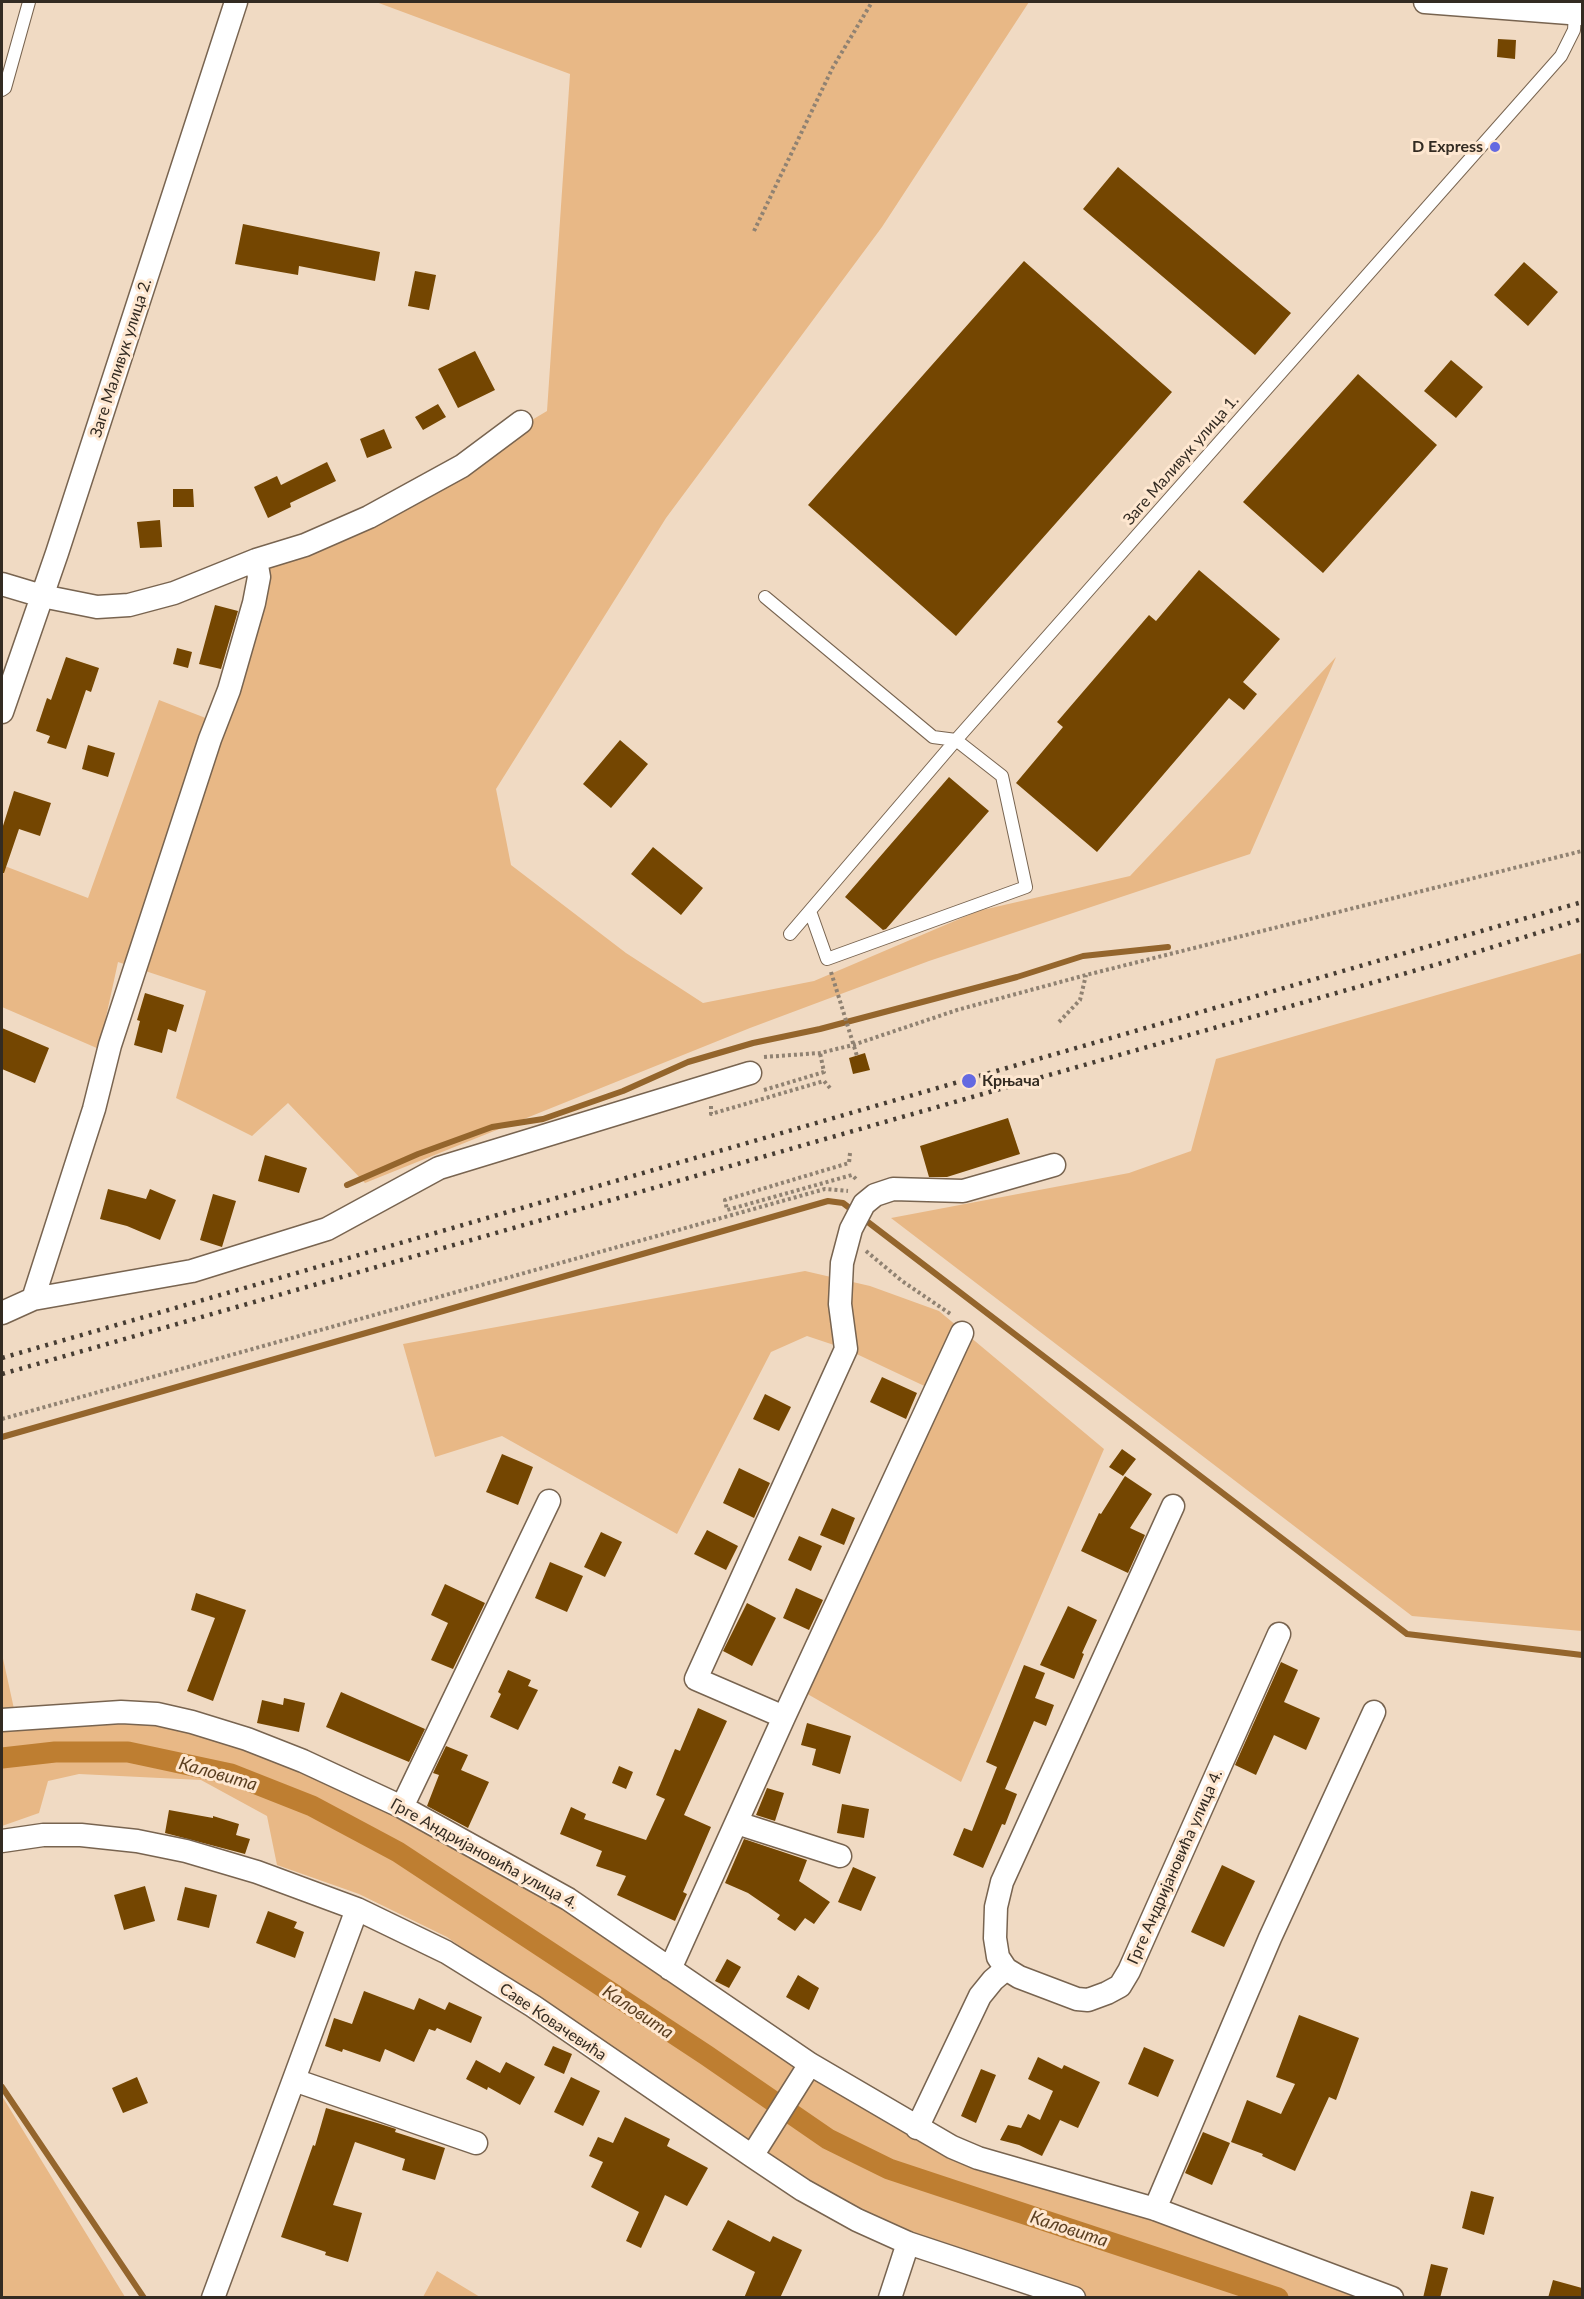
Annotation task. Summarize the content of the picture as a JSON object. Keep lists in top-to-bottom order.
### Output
{
  "streets": {
    "street": ["Заге Маливук улица 2.", "Грге Андријановића улица 4.", "Саве Ковачевића"],
    "lane": ["Заге Маливук улица 1."]
  },
  "water": ["Каловита"],
  "places": ["D Express", "Крњача"]
}
